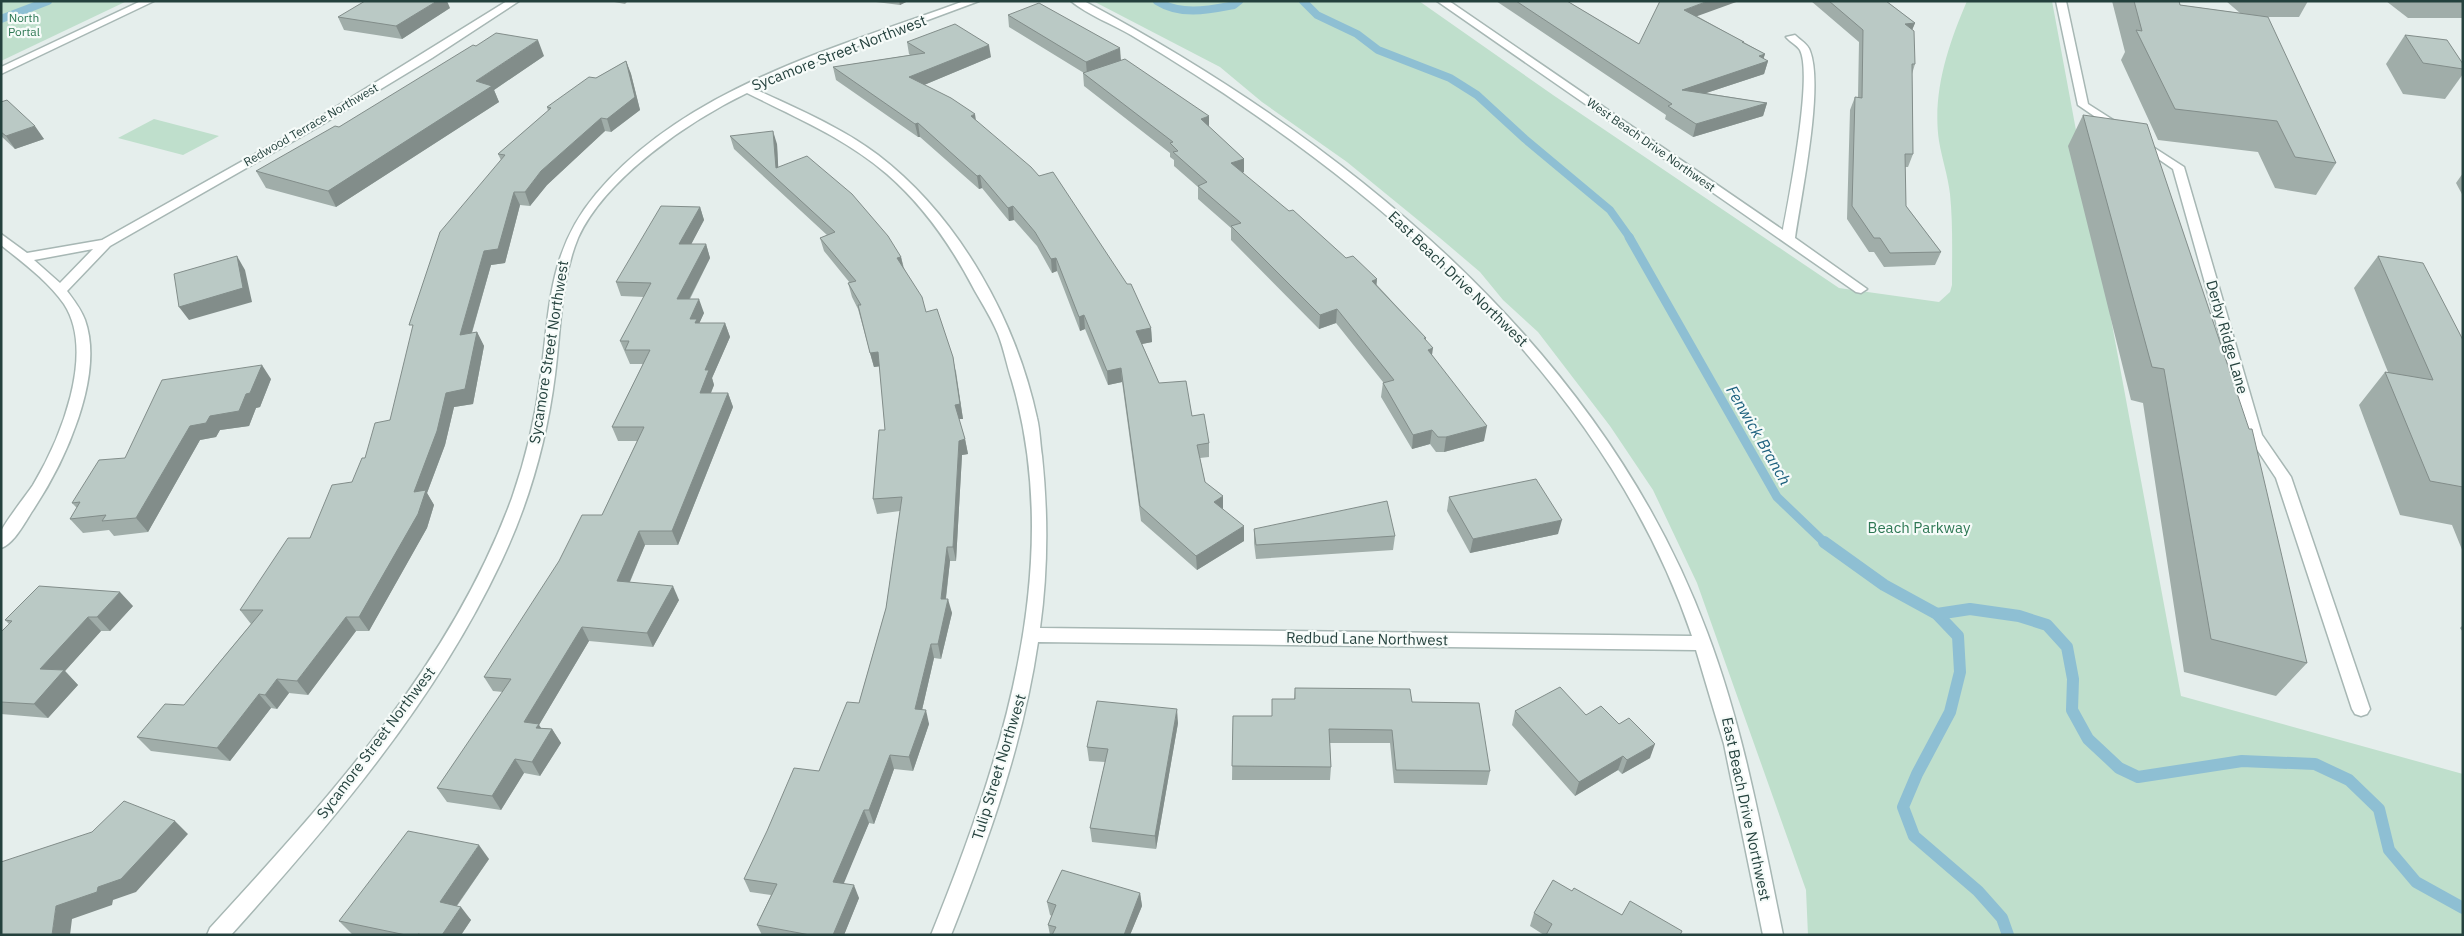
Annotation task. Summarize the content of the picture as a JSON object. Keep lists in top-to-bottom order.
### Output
{
  "streets": {
    "street": [
      "Sycamore Street Northwest",
      "Redwood Terrace Northwest",
      "West Beach Drive Northwest",
      "East Beach Drive Northwest",
      "Derby Ridge Lane",
      "Redbud Lane Northwest",
      "Tulip Street Northwest"
    ]
  },
  "crossings": [
    ["Sycamore Street Northwest", "Tulip Street Northwest"],
    ["East Beach Drive Northwest", "Redbud Lane Northwest"],
    ["Redbud Lane Northwest", "Tulip Street Northwest"]
  ],
  "water": ["Fenwick Branch"],
  "parks": ["North Portal", "Beach Parkway"]
}
